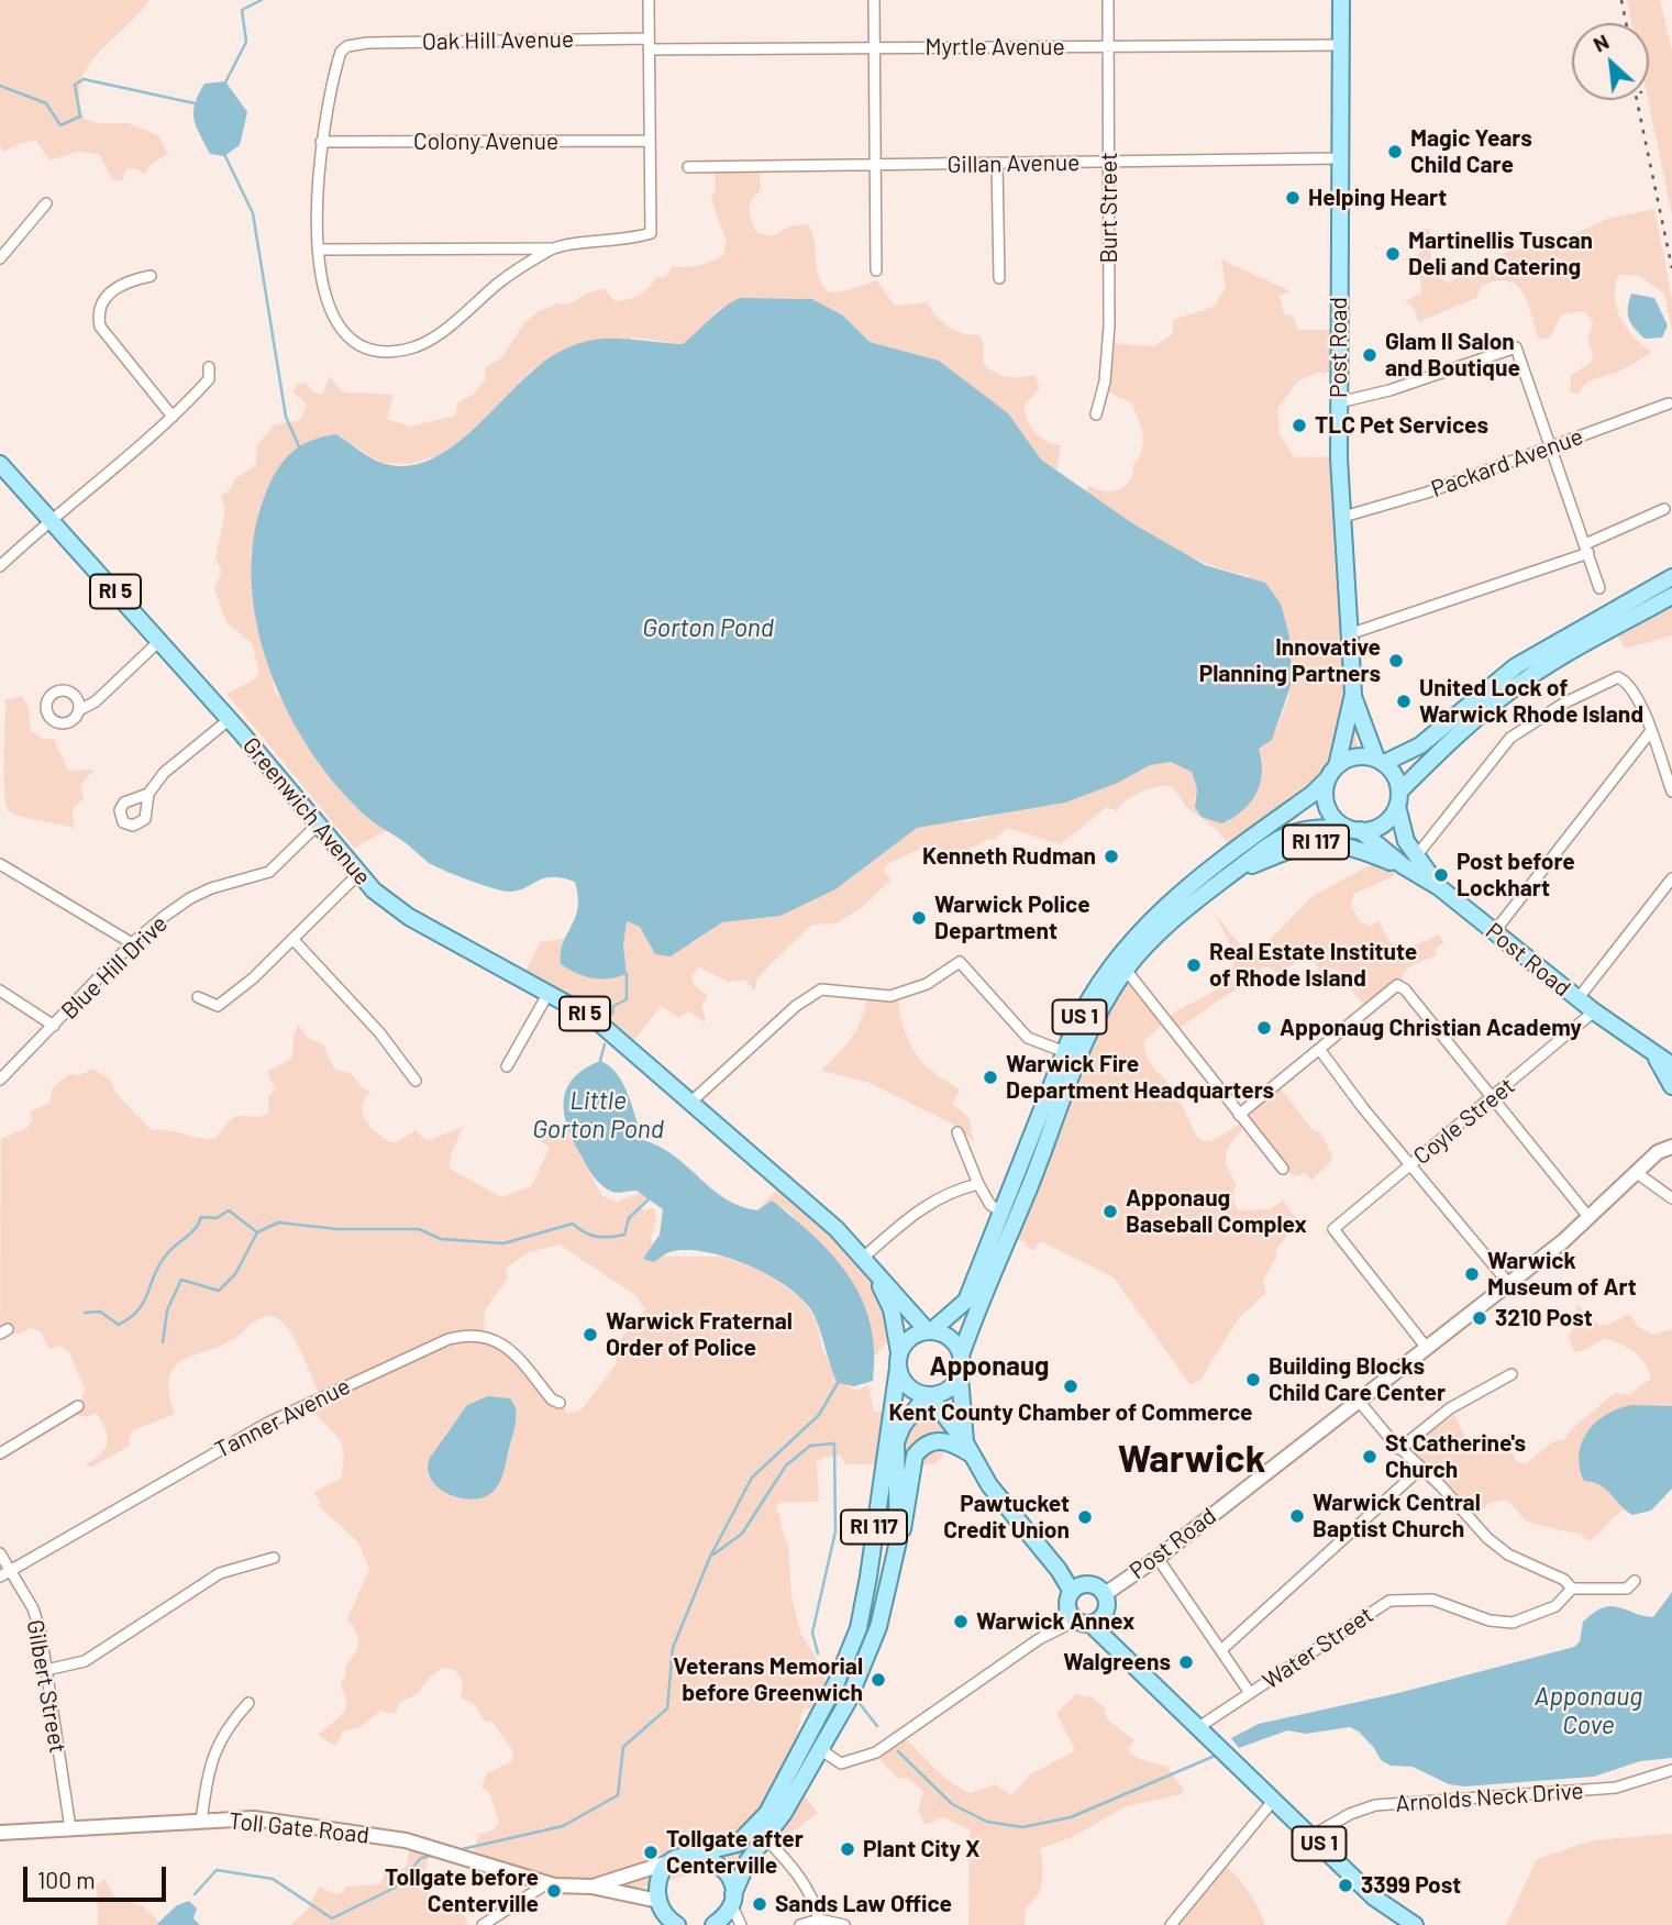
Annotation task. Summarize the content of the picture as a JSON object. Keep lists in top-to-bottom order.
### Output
{
  "streets": {
    "main road": [
      "Post Road",
      "RI 5",
      "Greenwich Avenue",
      "RI 117",
      "US 1",
      "Toll Gate Road"
    ],
    "street": [
      "Oak Hill Avenue",
      "Myrtle Avenue",
      "Colony Avenue",
      "Gillan Avenue",
      "Burt Street",
      "Packard Avenue",
      "Blue Hill Drive",
      "Coyle Street",
      "Tanner Avenue",
      "Water Street",
      "Gilbert Street",
      "Arnolds Neck Drive"
    ]
  },
  "crossings": [
    ["Oak Hill Avenue", "Myrtle Avenue"],
    ["Oak Hill Avenue", "Colony Avenue"],
    ["Myrtle Avenue", "Burt Street"],
    ["Myrtle Avenue", "Post Road"],
    ["Gillan Avenue", "Burt Street"],
    ["Gillan Avenue", "Post Road"],
    ["Post Road", "Packard Avenue"],
    ["Post Road", "RI 117"],
    ["Post Road", "US 1"],
    ["Post Road", "Coyle Street"],
    ["Greenwich Avenue", "RI 117"],
    ["Greenwich Avenue", "Blue Hill Drive"],
    ["Greenwich Avenue", "US 1"],
    ["RI 117", "US 1"],
    ["RI 117", "Toll Gate Road"],
    ["US 1", "Water Street"],
    ["US 1", "Arnolds Neck Drive"],
    ["Tanner Avenue", "Gilbert Street"],
    ["Gilbert Street", "Toll Gate Road"]
  ],
  "districts": ["Apponaug", "Warwick"],
  "water": ["Gorton Pond", "Little Gorton Pond", "Apponaug Cove"],
  "places": [
    "Magic Years Child Care",
    "Helping Heart",
    "Martinellis Tuscan Deli and Catering",
    "Glam II Salon and Boutique",
    "TLC Pet Services",
    "Innovative Planning Partners",
    "United Lock of Warwick Rhode Island",
    "Kenneth Rudman",
    "Post before Lockhart",
    "Warwick Police Department",
    "Real Estate Institute of Rhode Island",
    "Apponaug Christian Academy",
    "Warwick Fire Department Headquarters",
    "Apponaug Baseball Complex",
    "Warwick Museum of Art",
    "3210 Post",
    "Warwick Fraternal Order of Police",
    "Building Blocks Child Care Center",
    "Kent County Chamber of Commerce",
    "St Catherine's Church",
    "Warwick Central Baptist Church",
    "Pawtucket Credit Union",
    "Warwick Annex",
    "Walgreens",
    "Veterans Memorial before Greenwich",
    "Plant City X",
    "Tollgate after Centerville",
    "3399 Post",
    "Tollgate before Centerville",
    "Sands Law Office"
  ],
  "scale_bar": "100 m",
  "north": "top left"
}
